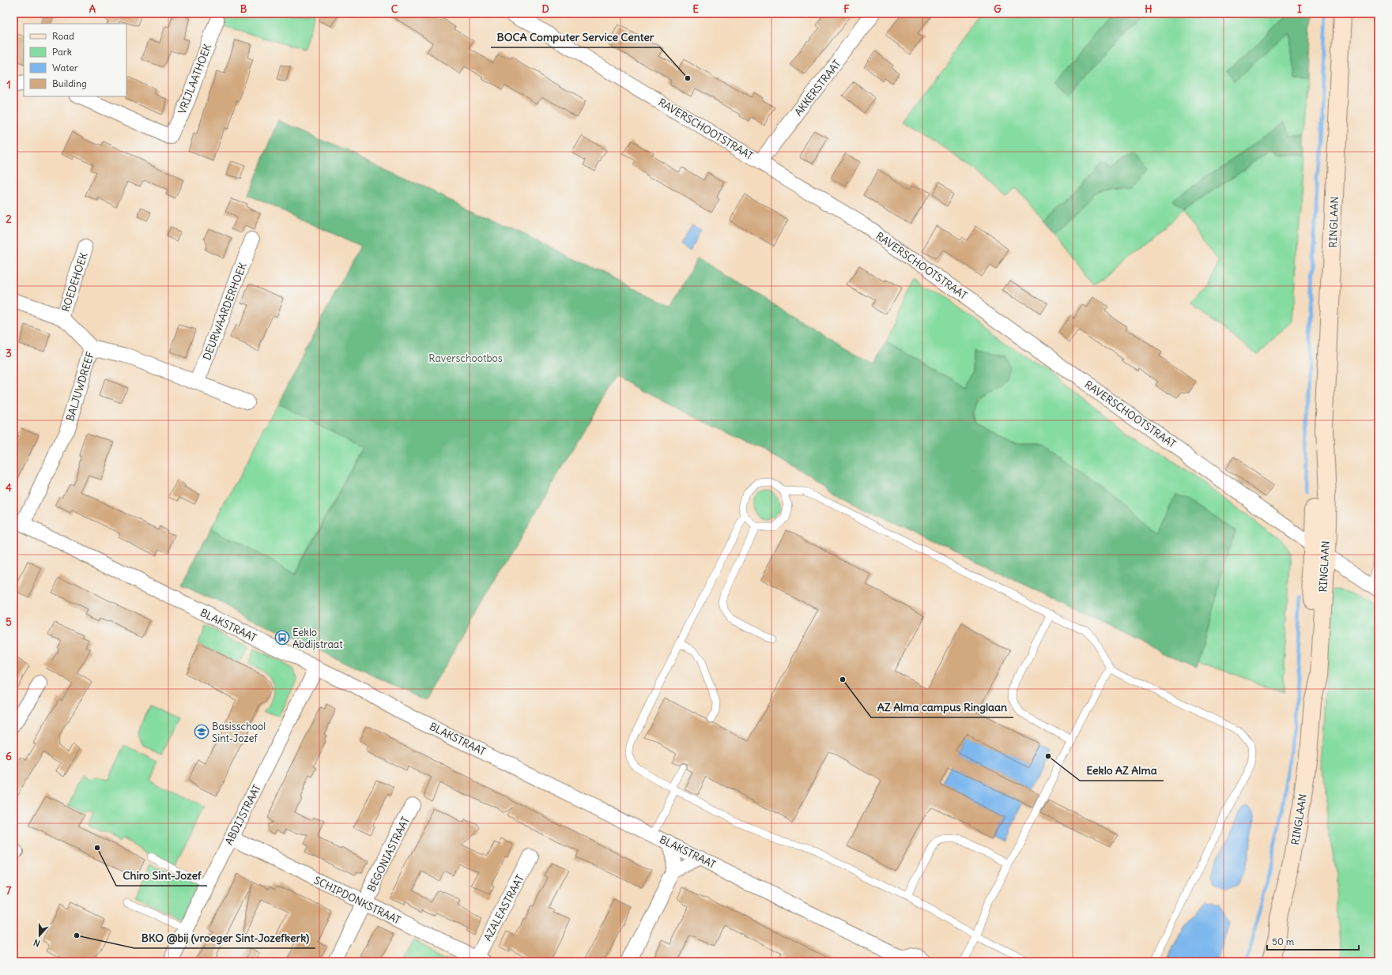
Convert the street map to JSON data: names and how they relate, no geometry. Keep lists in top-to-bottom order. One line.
{"streets":{"main road":["RINGLAAN"],"street":["VRIJLAATHOEK","AKKERSTRAAT","RAVERSCHOOTSTRAAT","ROEDEHOEK","DEURWAARDERHOEK","BALJUWDREEF","BLAKSTRAAT","ABDIJSTRAAT","BEGONIASTRAAT","SCHIPDONKSTRAAT","AZALEASTRAAT"]},"crossings":[["AKKERSTRAAT","RAVERSCHOOTSTRAAT"],["RAVERSCHOOTSTRAAT","RINGLAAN"],["DEURWAARDERHOEK","BALJUWDREEF"],["BALJUWDREEF","BLAKSTRAAT"],["BLAKSTRAAT","ABDIJSTRAAT"],["ABDIJSTRAAT","SCHIPDONKSTRAAT"],["BEGONIASTRAAT","SCHIPDONKSTRAAT"],["SCHIPDONKSTRAAT","AZALEASTRAAT"]],"parks":["Raverschootbos"],"places":{"other":["BOCA Computer Service Center","AZ Alma campus Ringlaan","Eeklo AZ Alma","Chiro Sint-Jozef","BKO @bij (vroeger Sint-Jozefkerk)"],"bus stop":["Eeklo Abdijstraat"],"school or university":["Basisschool Sint-Jozef"]},"legend":["Road","Park","Water","Building"],"scale_bar":"50 m","north":"bottom","grid":{"columns":["A","B","C","D","E","F","G","H","I"],"rows":["1","2","3","4","5","6","7"]}}
